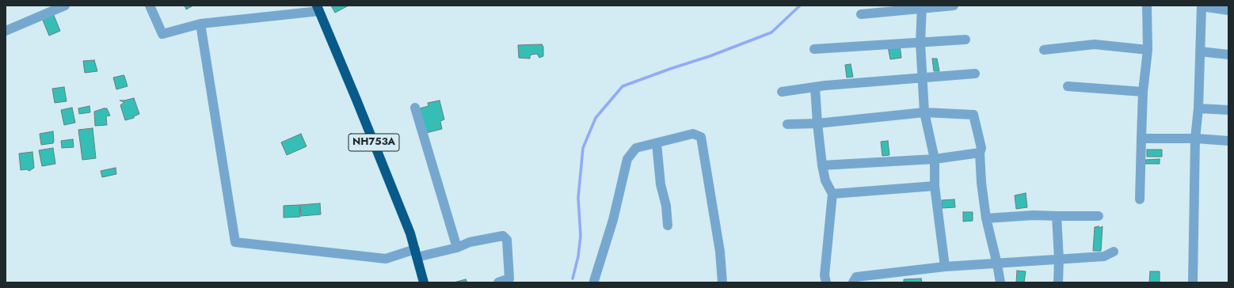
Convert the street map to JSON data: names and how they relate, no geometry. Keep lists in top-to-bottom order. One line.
{"streets":{"highway":["NH753A"]}}
